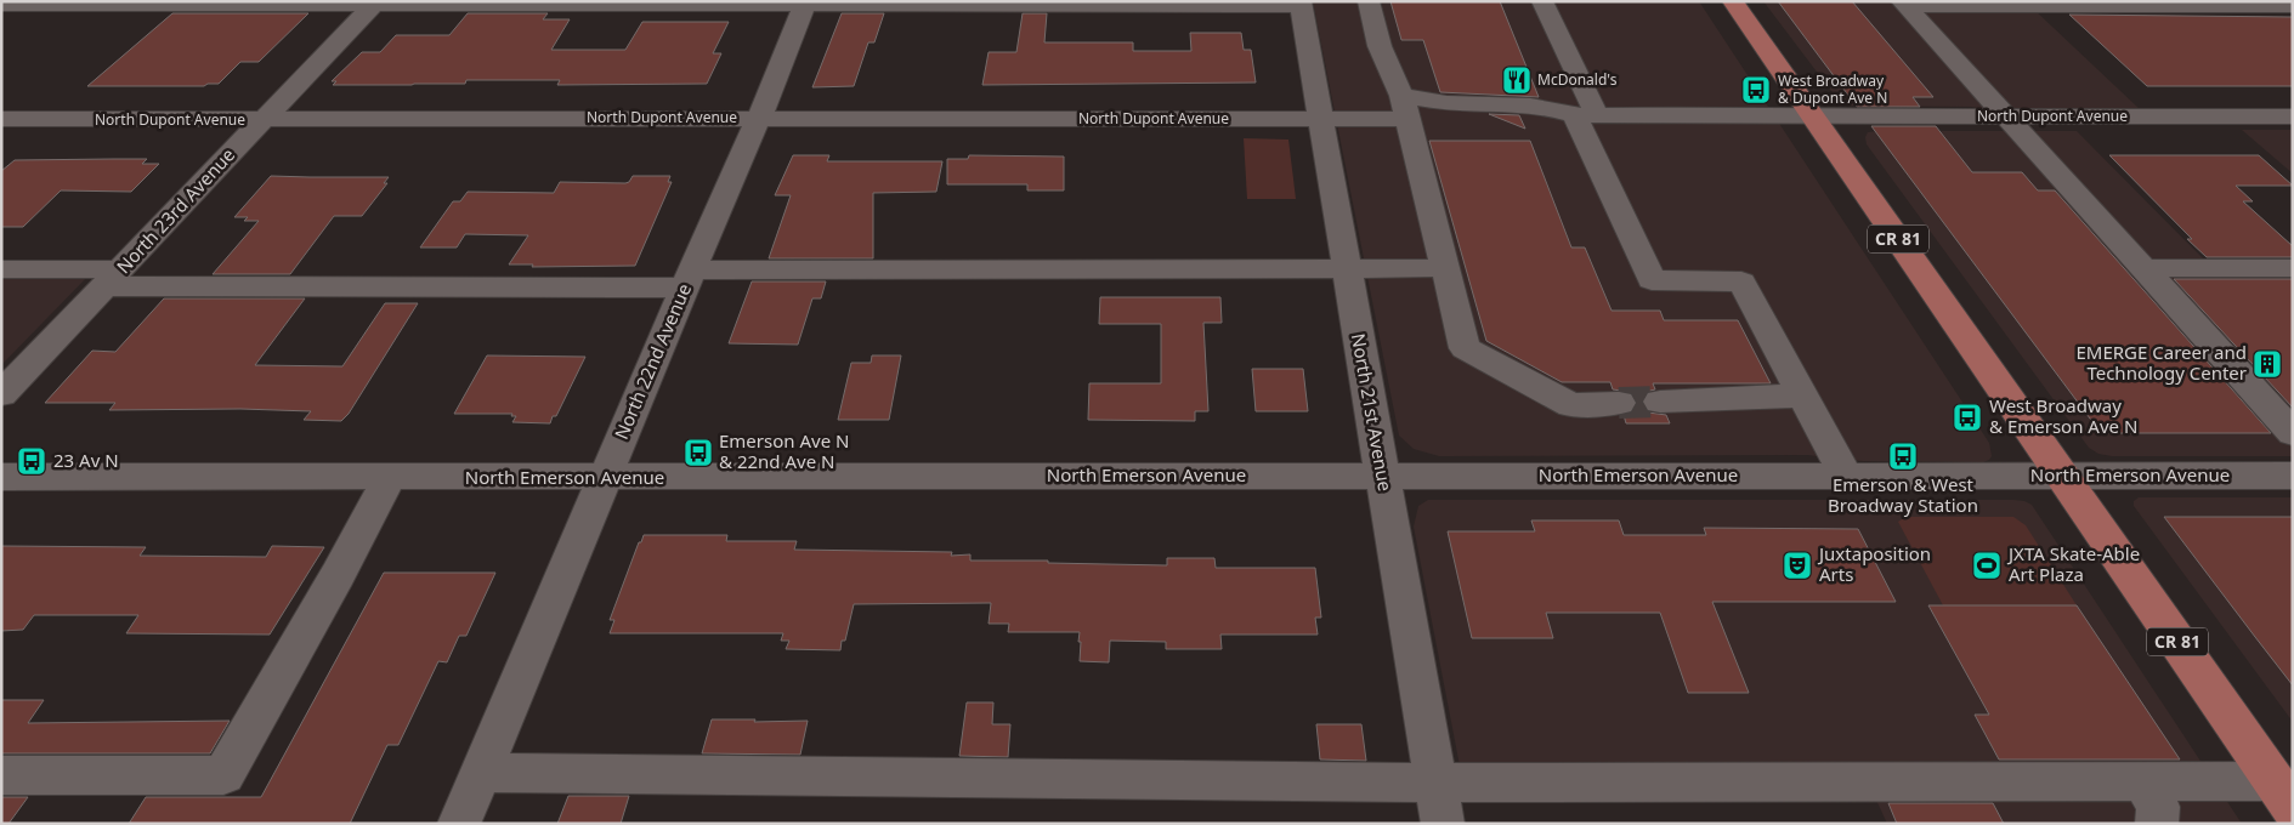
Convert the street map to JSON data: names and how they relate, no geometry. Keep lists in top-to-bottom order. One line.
{"streets":{"main road":["CR 81"],"street":["North Dupont Avenue","North 23rd Avenue","North 22nd Avenue","North 21st Avenue","North Emerson Avenue"]},"crossings":[["North Dupont Avenue","North 23rd Avenue"],["North Dupont Avenue","CR 81"],["North Dupont Avenue","North 22nd Avenue"],["North Dupont Avenue","North 21st Avenue"],["CR 81","North Emerson Avenue"],["North 22nd Avenue","North Emerson Avenue"],["North 21st Avenue","North Emerson Avenue"]],"places":{"restaurant":["McDonald's"],"bus stop":["West Broadway & Dupont Ave N","West Broadway & Emerson Ave N","Emerson Ave N & 22nd Ave N","Emerson & West Broadway Station","23 Av N"],"building":["EMERGE Career and Technology Center"],"theatre":["Juxtaposition Arts"],"sports":["JXTA Skate-Able Art Plaza"]}}
